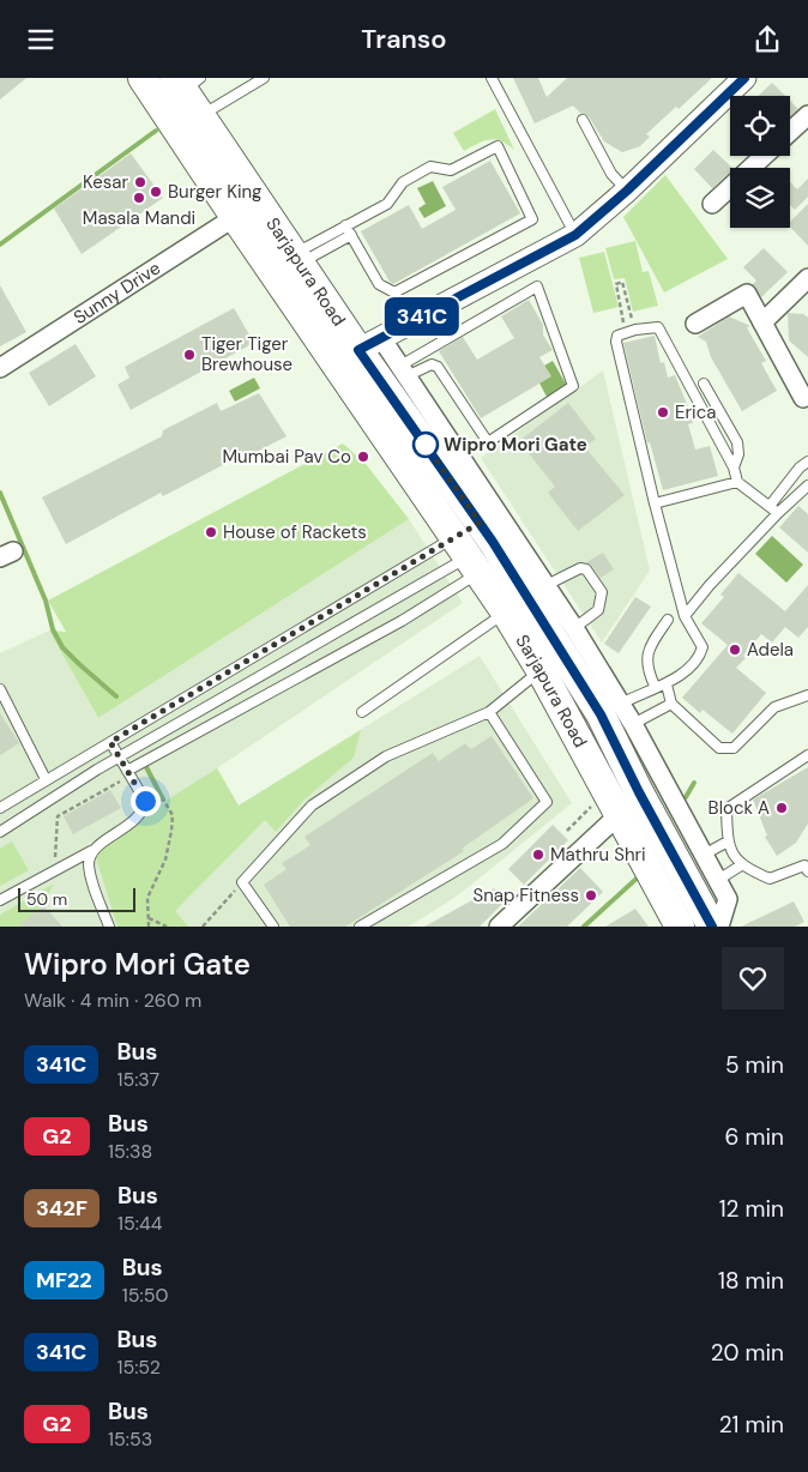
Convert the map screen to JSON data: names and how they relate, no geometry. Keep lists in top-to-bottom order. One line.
{"streets":{"main road":["Sarjapura Road"],"street":["Sunny Drive"]},"crossings":[["Sarjapura Road","Sunny Drive"]],"places":["Kesar","Burger King","Masala Mandi","Tiger Tiger Brewhouse","Erica","Wipro Mori Gate","Mumbai Pav Co","House of Rackets","Adela","Block A","Mathru Shri","Snap Fitness"],"lines":["bus line 341C"],"scale_bar":"50 m","page":{"header":"Transo","on_map":"341C","scale":"50 m","heading":["Wipro Mori Gate","Walk · 4 min · 260 m"],"list":[{"mark":"341C","name":"Bus","note":"15:37","value":"5 min"},{"mark":"G2","name":"Bus","note":"15:38","value":"6 min"},{"mark":"342F","name":"Bus","note":"15:44","value":"12 min"},{"mark":"MF22","name":"Bus","note":"15:50","value":"18 min"},{"mark":"341C","name":"Bus","note":"15:52","value":"20 min"},{"mark":"G2","name":"Bus","note":"15:53","value":"21 min"}]}}
